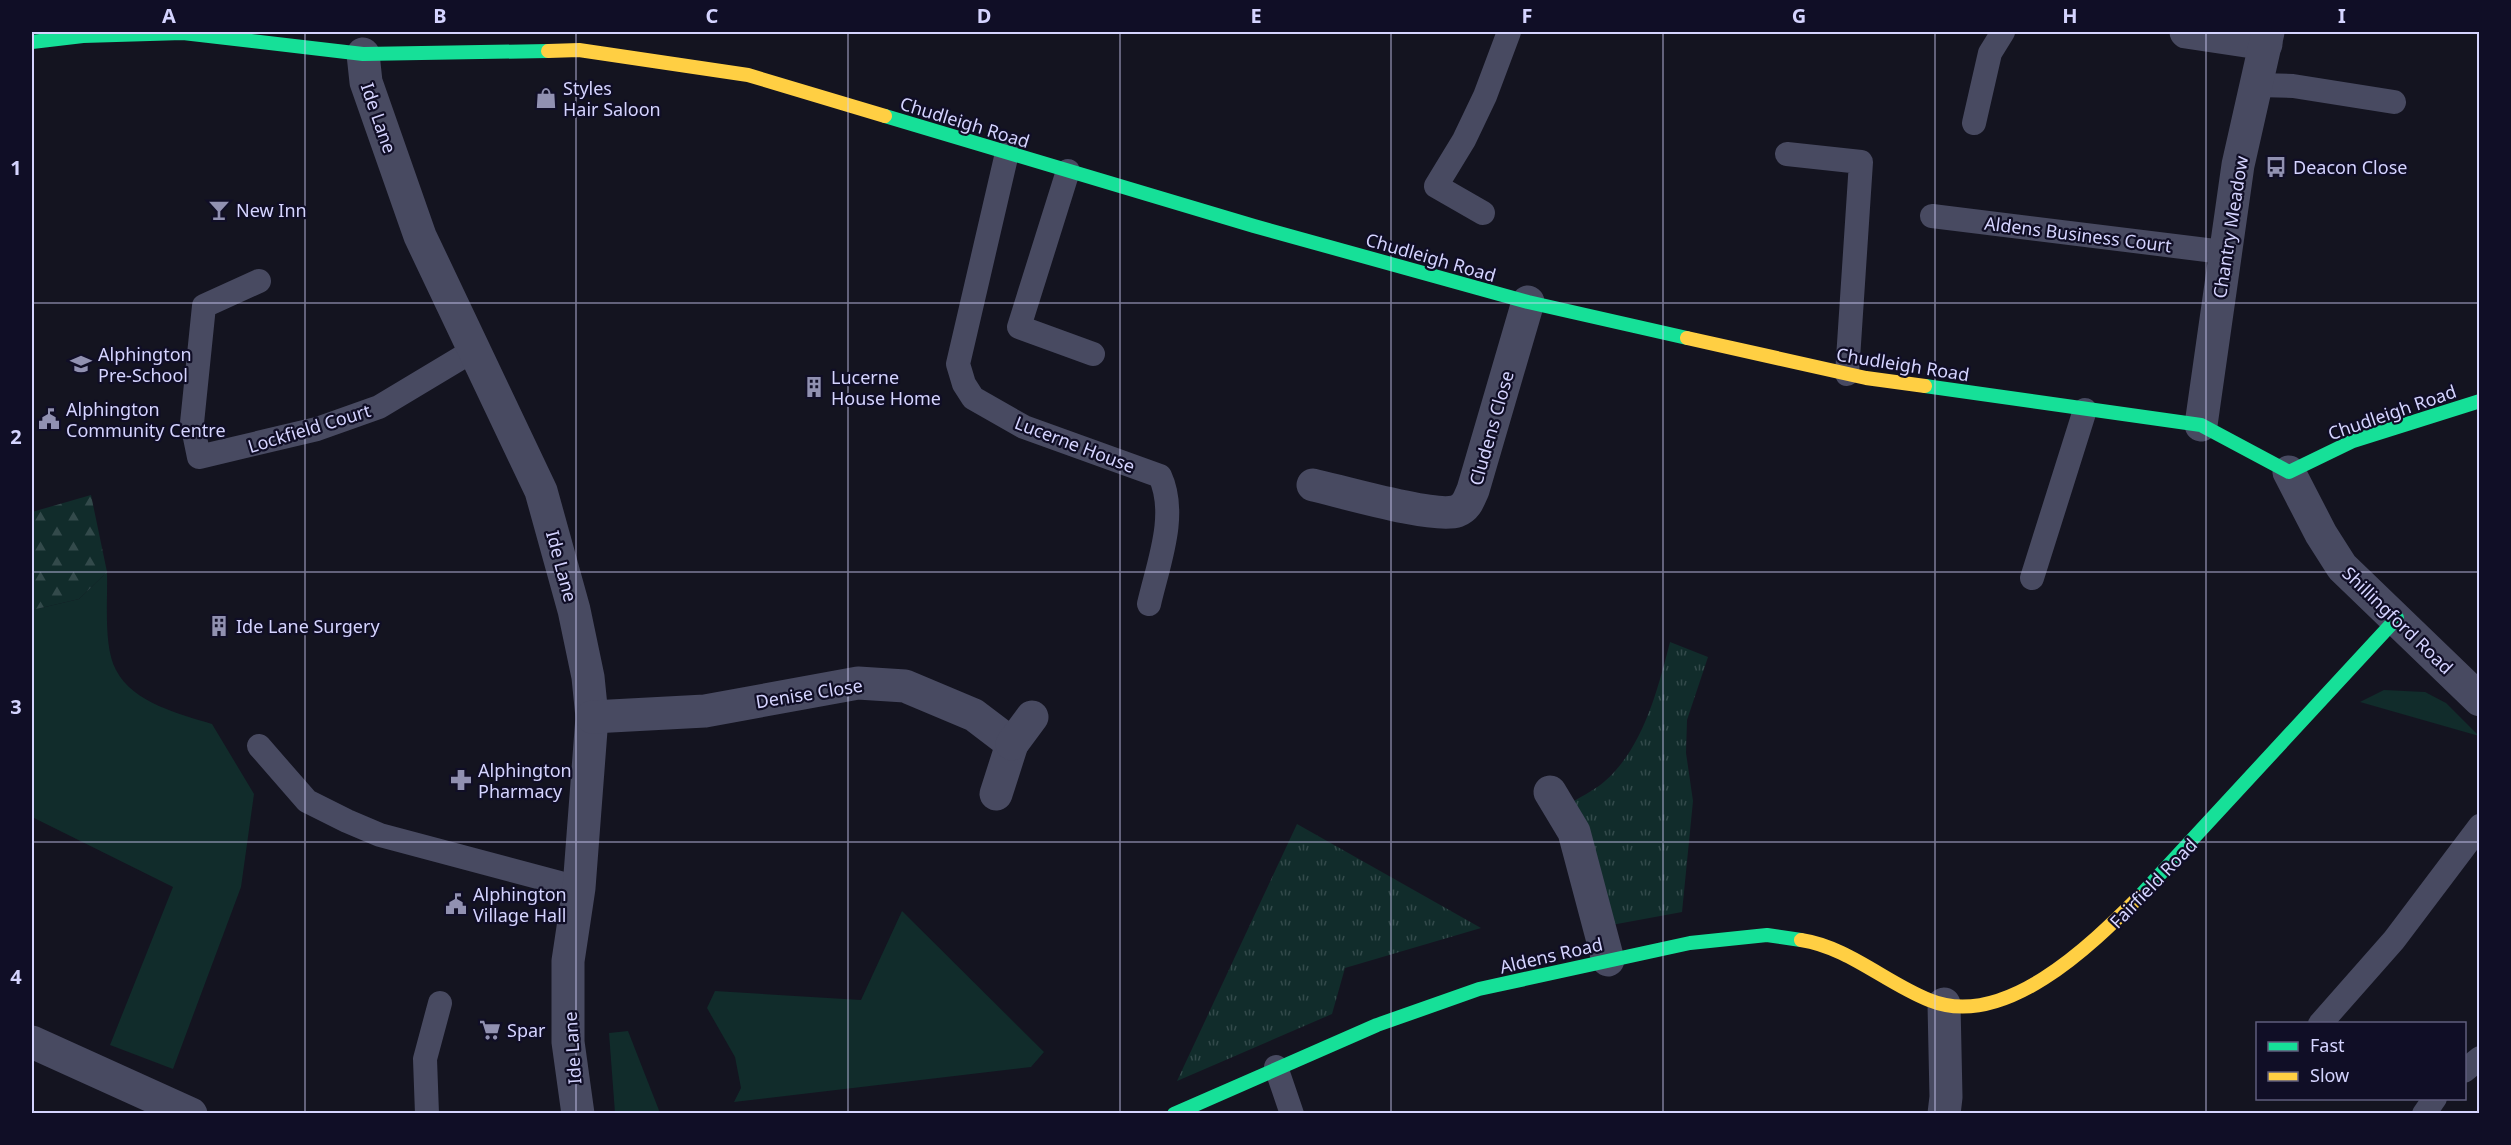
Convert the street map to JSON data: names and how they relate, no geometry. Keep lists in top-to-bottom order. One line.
{"streets":{"street":["Ide Lane","Chudleigh Road","Chantry Meadow","Cludens Close","Shillingford Road","Denise Close","Fairfield Road","Aldens Road"],"lane":["Aldens Business Court","Lockfield Court","Lucerne House"]},"crossings":[["Ide Lane","Chudleigh Road"],["Ide Lane","Lockfield Court"],["Ide Lane","Denise Close"],["Chudleigh Road","Chantry Meadow"],["Chudleigh Road","Cludens Close"],["Chudleigh Road","Lucerne House"],["Chudleigh Road","Shillingford Road"],["Chantry Meadow","Aldens Business Court"],["Shillingford Road","Fairfield Road"],["Fairfield Road","Aldens Road"]],"places":{"shop":["Styles Hair Saloon"],"bus stop":["Deacon Close"],"bar":["New Inn"],"school or university":["Alphington Pre-School"],"building":["Lucerne House Home","Ide Lane Surgery"],"public building":["Alphington Community Centre","Alphington Village Hall"],"pharmacy":["Alphington Pharmacy"],"supermarket":["Spar"]},"legend":["Fast","Slow"],"grid":{"columns":["A","B","C","D","E","F","G","H","I"],"rows":["1","2","3","4"]}}
